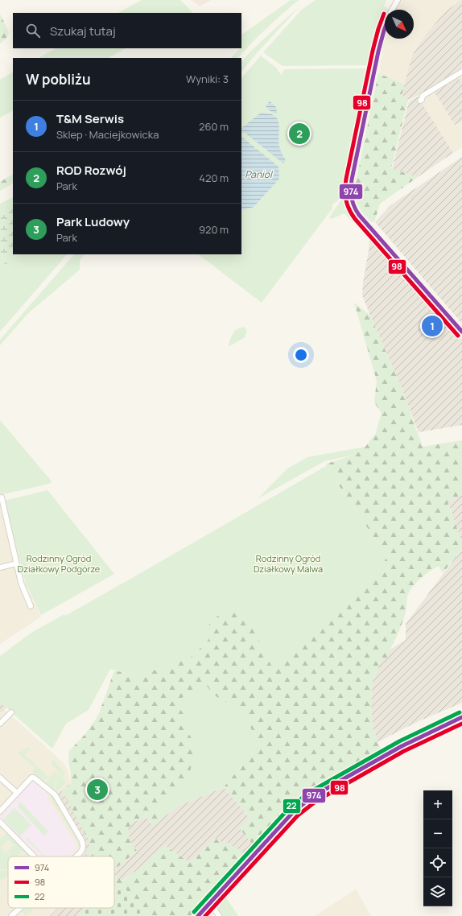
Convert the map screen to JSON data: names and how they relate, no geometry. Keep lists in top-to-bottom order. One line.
{"water":["Paniol"],"parks":["Rodzinny Ogród Działkowy Podgórze","Rodzinny Ogród Działkowy Malwa"],"lines":["transit line 98","transit line 974","transit line 22"],"legend":["974","98","22"],"north":"bottom right","page":{"search":"Szukaj tutaj","heading":["W pobliżu","Wyniki: 3"],"list":[{"mark":"1","name":"T&M Serwis","note":"Sklep · Maciejkowicka","value":"260 m"},{"mark":"2","name":"ROD Rozwój","note":"Park","value":"420 m"},{"mark":"3","name":"Park Ludowy","note":"Park","value":"920 m"}],"pins":["2","1","3"],"map_buttons":["+","−"]}}
